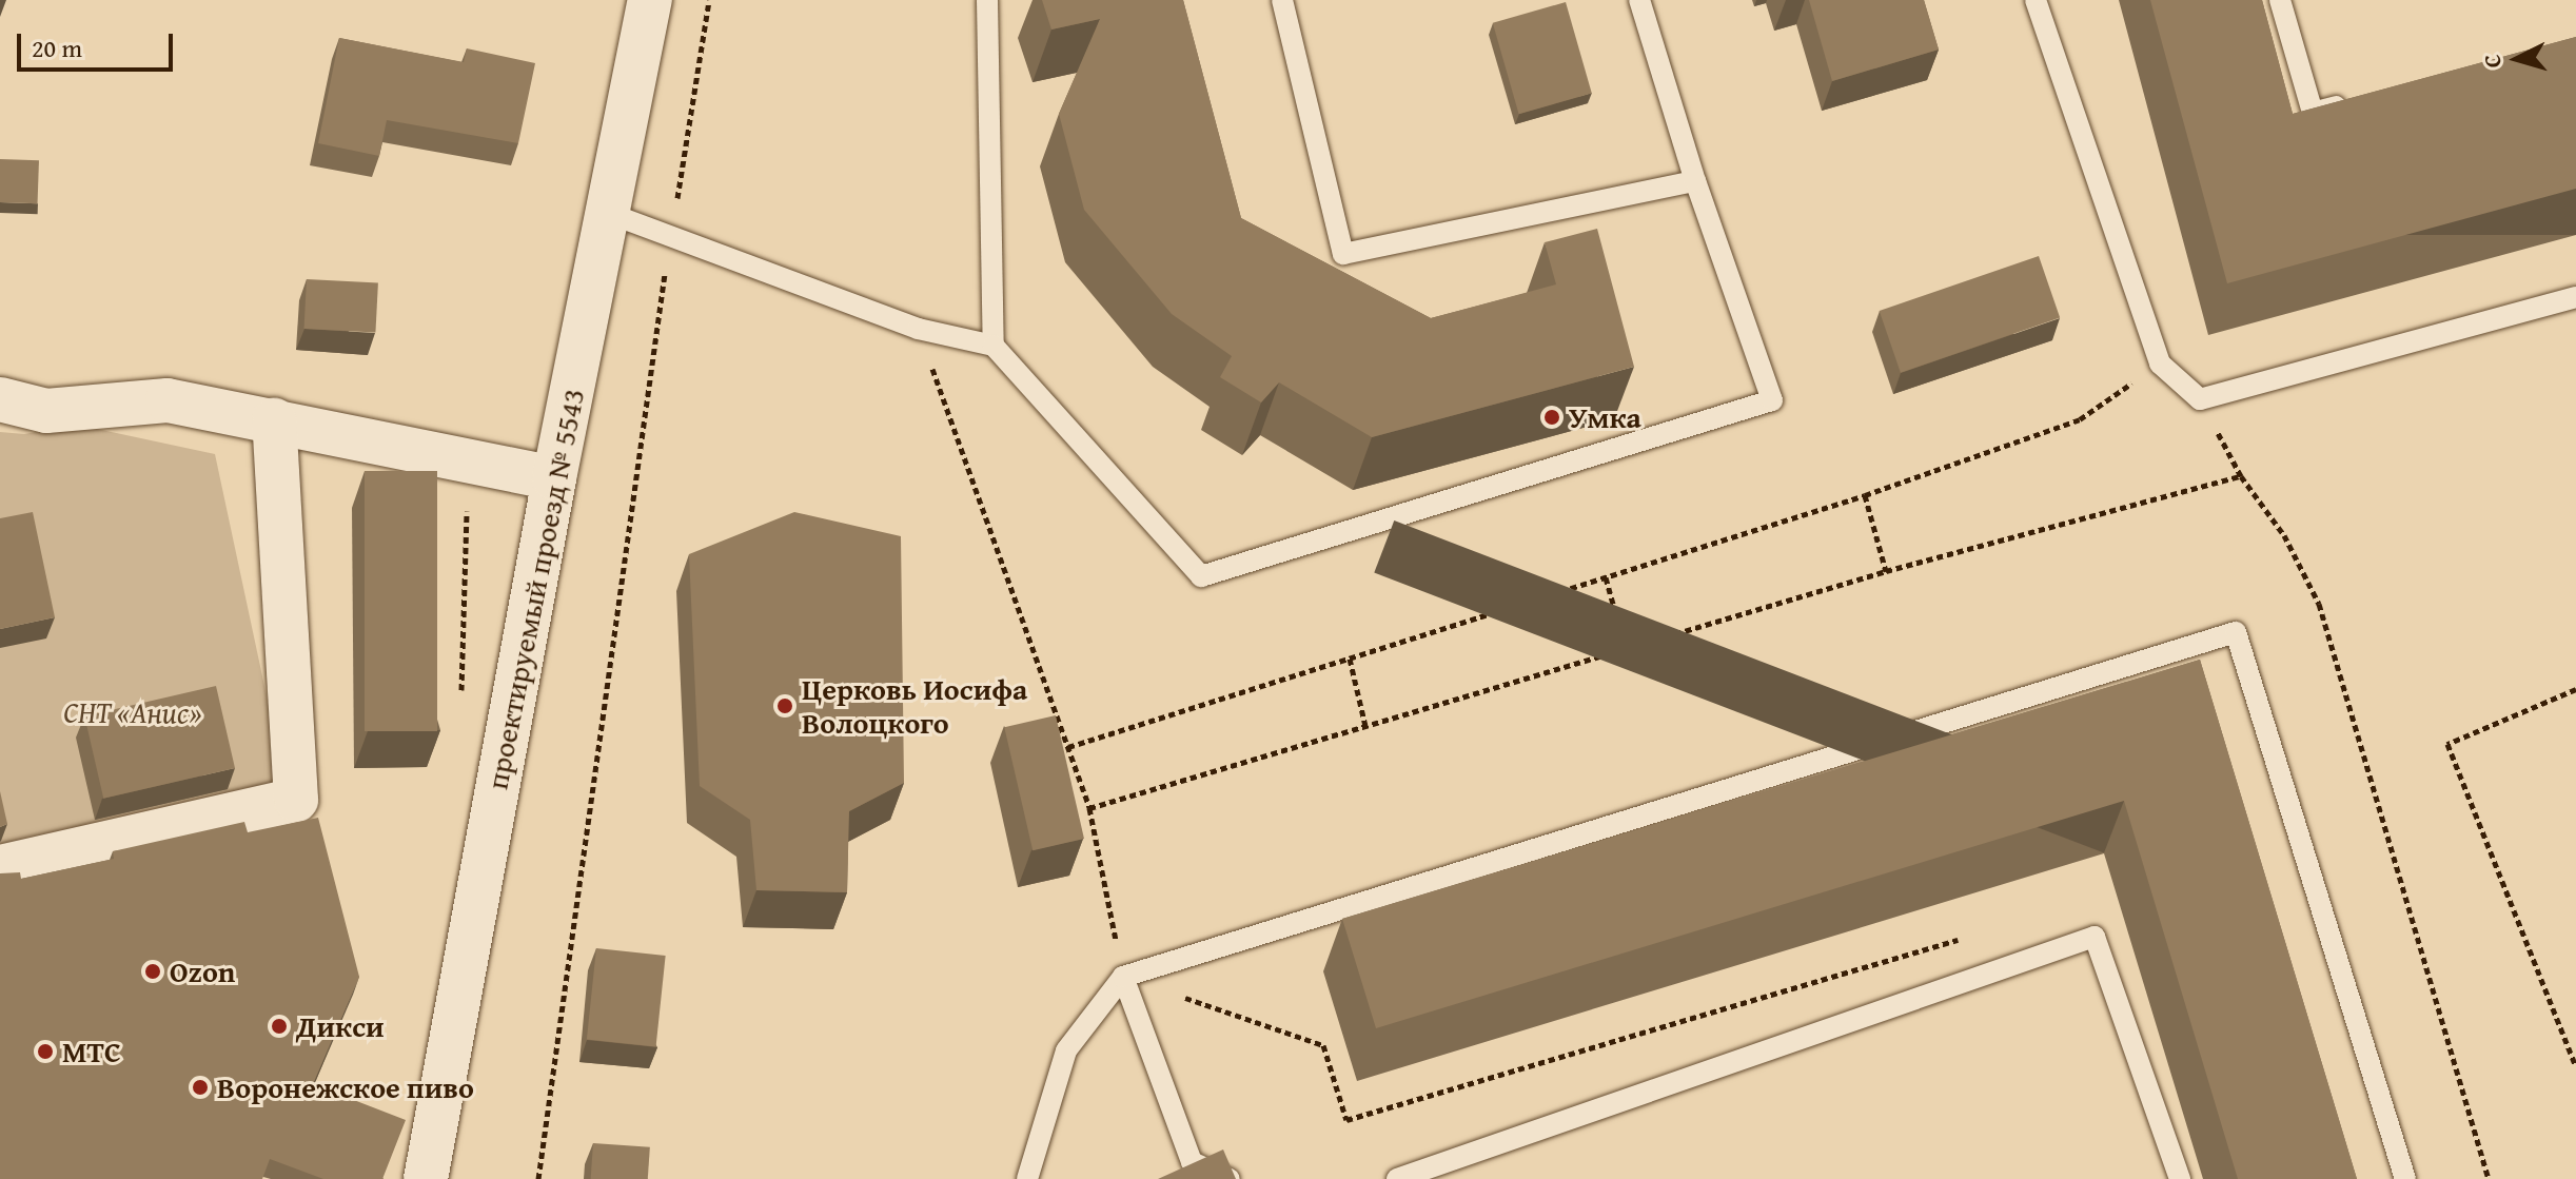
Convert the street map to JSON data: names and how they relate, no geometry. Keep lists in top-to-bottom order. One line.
{"streets":{"street":["проектируемый проезд № 5543"]},"parks":["СНТ «Анис»"],"places":["Умка","Церковь Иосифа Волоцкого","Ozon","Дикси","МТС","Воронежское пиво"],"scale_bar":"20 m","north":"left"}
